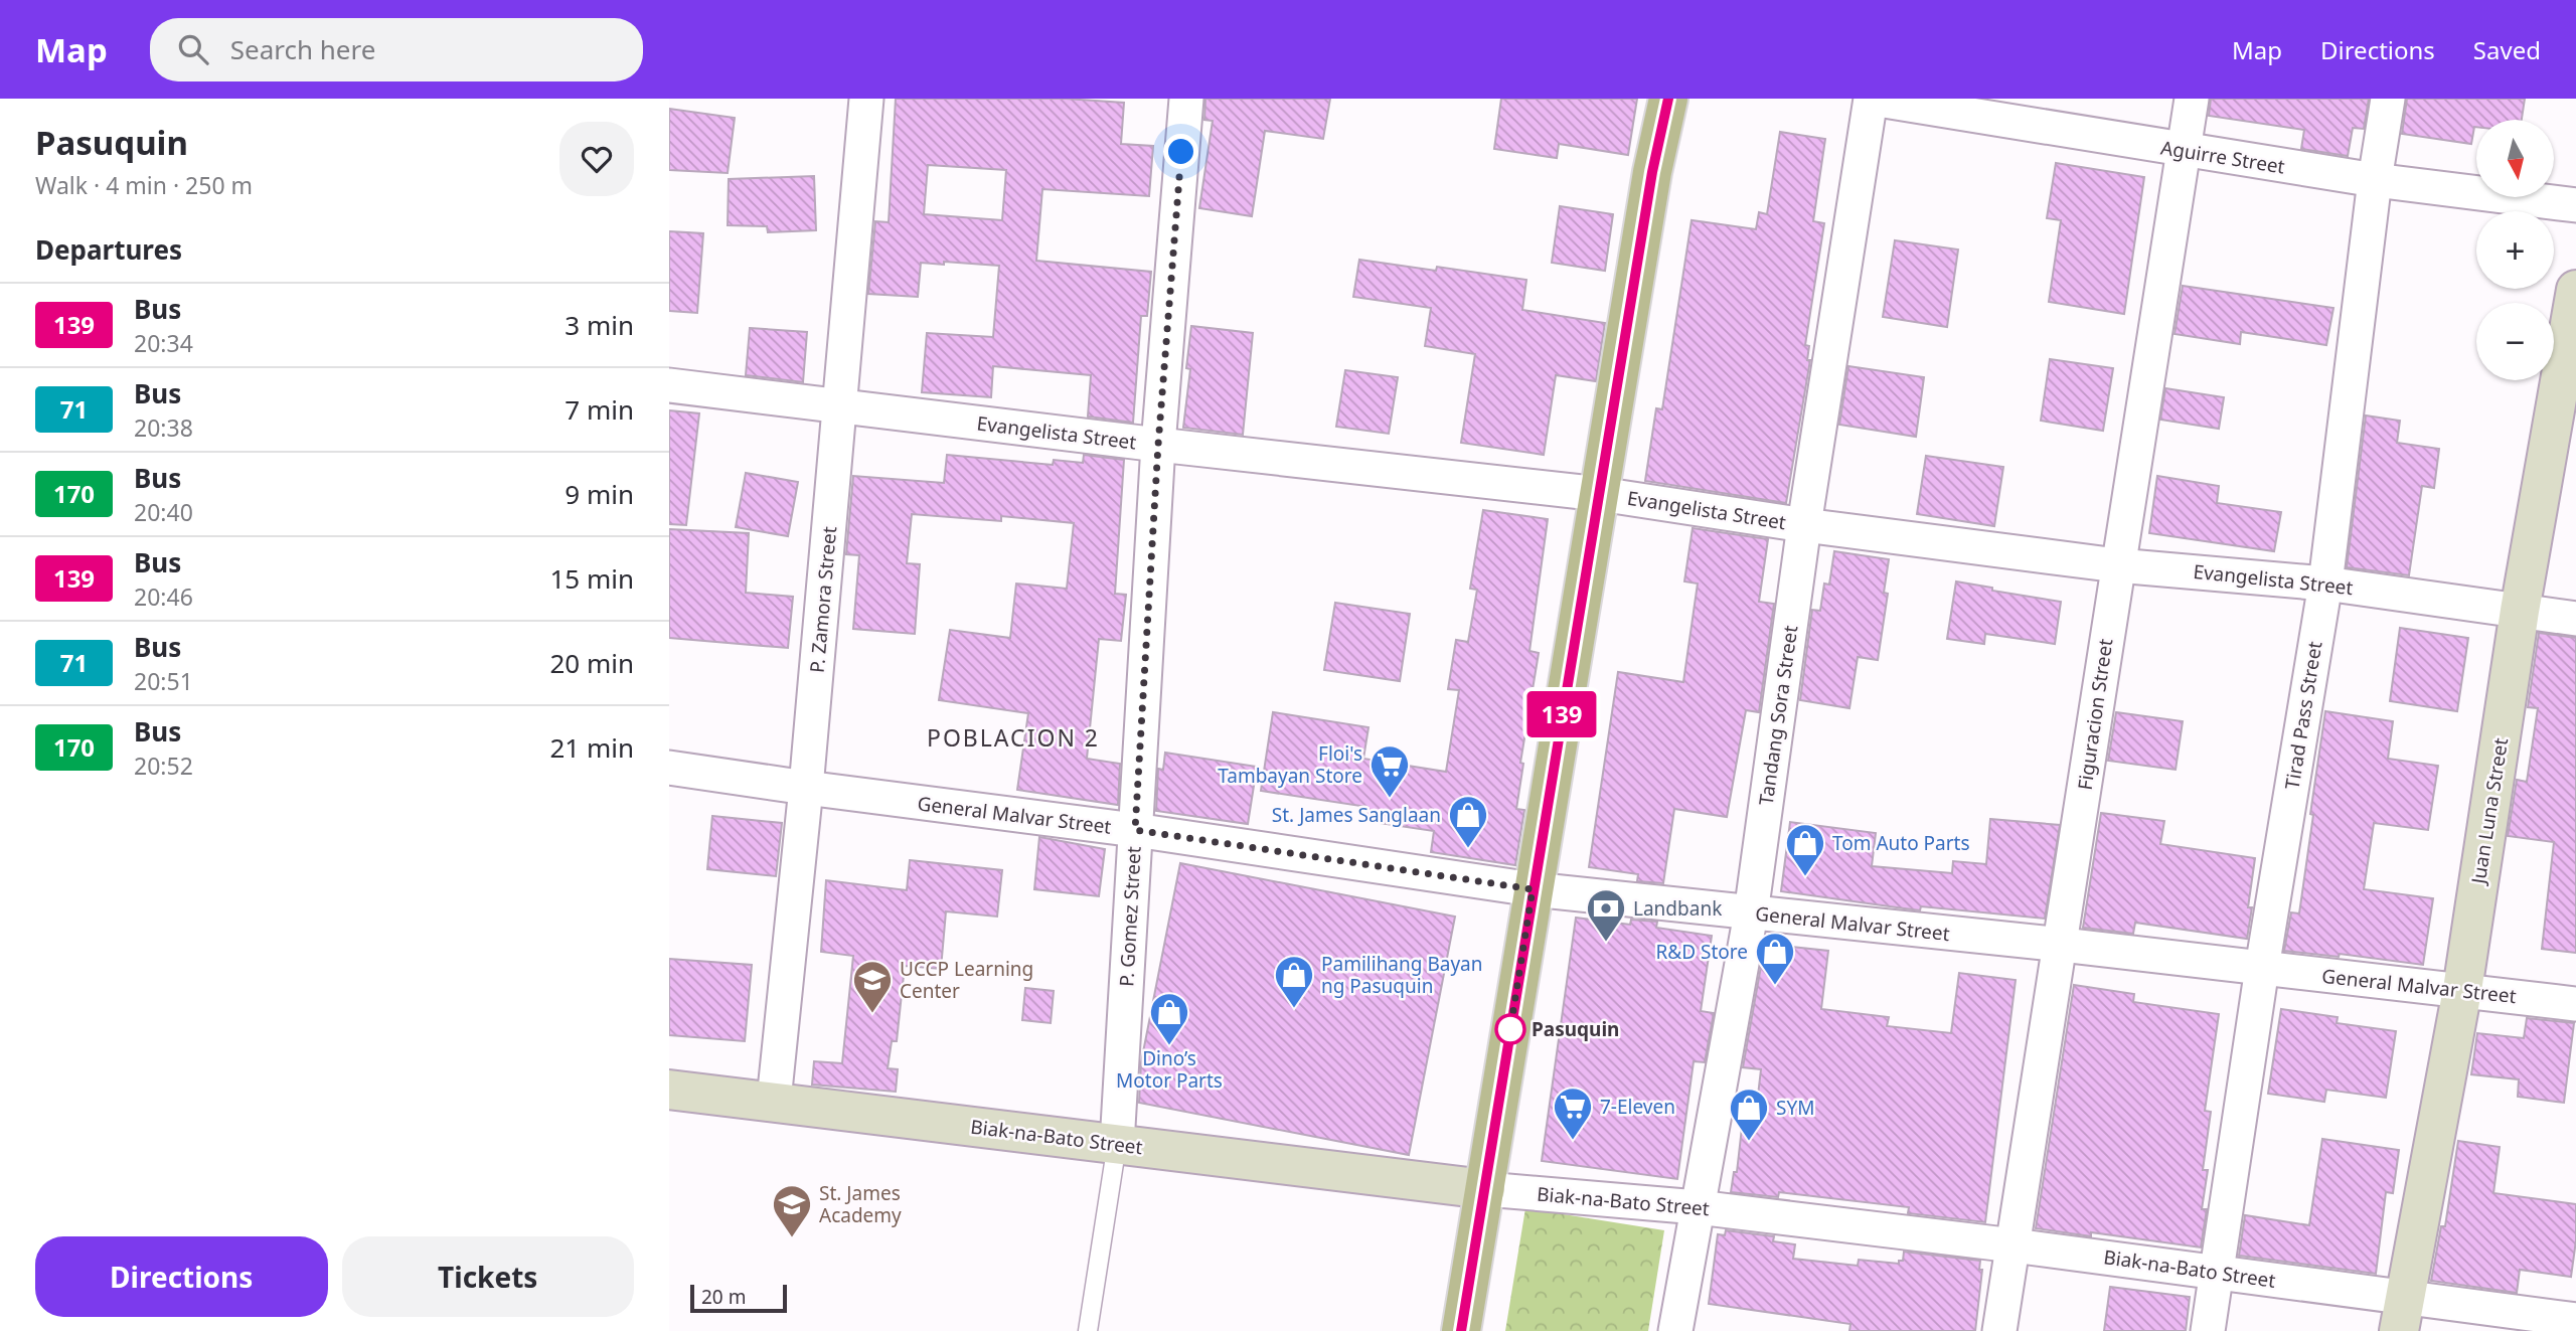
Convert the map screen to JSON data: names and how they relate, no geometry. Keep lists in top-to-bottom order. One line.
{"streets":{"street":["Aguirre Street","Evangelista Street","P. Zamora Street","Figuracion Street","Tandang Sora Street","Tirad Pass Street","Juan Luna Street","General Malvar Street","P. Gomez Street","Biak-na-Bato Street"]},"crossings":[["Aguirre Street","Figuracion Street"],["Aguirre Street","Tandang Sora Street"],["Aguirre Street","Tirad Pass Street"],["Evangelista Street","P. Zamora Street"],["Evangelista Street","Figuracion Street"],["Evangelista Street","Tandang Sora Street"],["Evangelista Street","Tirad Pass Street"],["Evangelista Street","Juan Luna Street"],["Evangelista Street","P. Gomez Street"],["P. Zamora Street","General Malvar Street"],["P. Zamora Street","Biak-na-Bato Street"],["Figuracion Street","General Malvar Street"],["Figuracion Street","Biak-na-Bato Street"],["Tandang Sora Street","General Malvar Street"],["Tandang Sora Street","Biak-na-Bato Street"],["Tirad Pass Street","General Malvar Street"],["Tirad Pass Street","Biak-na-Bato Street"],["Juan Luna Street","General Malvar Street"],["Juan Luna Street","Biak-na-Bato Street"],["General Malvar Street","P. Gomez Street"],["P. Gomez Street","Biak-na-Bato Street"]],"districts":["POBLACION 2"],"places":{"supermarket":["Floi's Tambayan Store","7-Eleven"],"shop":["St. James Sanglaan","Tom Auto Parts","R&D Store","Pamilihang Bayan ng Pasuquin","Dino’s Motor Parts","SYM"],"bank":["Landbank"],"school or university":["UCCP Learning Center","St. James Academy"],"other":["Pasuquin"]},"lines":["bus line 139"],"scale_bar":"20 m","north":"bottom","page":{"header":"Map","search":"Search here","nav":["Map","Directions","Saved"],"heading":[["Pasuquin","Walk · 4 min · 250 m"],"Departures"],"on_map":"139","map_buttons":["+","−"],"list":[{"mark":"139","name":"Bus","note":"20:34","value":"3 min"},{"mark":"71","name":"Bus","note":"20:38","value":"7 min"},{"mark":"170","name":"Bus","note":"20:40","value":"9 min"},{"mark":"139","name":"Bus","note":"20:46","value":"15 min"},{"mark":"71","name":"Bus","note":"20:51","value":"20 min"},{"mark":"170","name":"Bus","note":"20:52","value":"21 min"}],"buttons":["Directions","Tickets"],"scale":"20 m"}}
